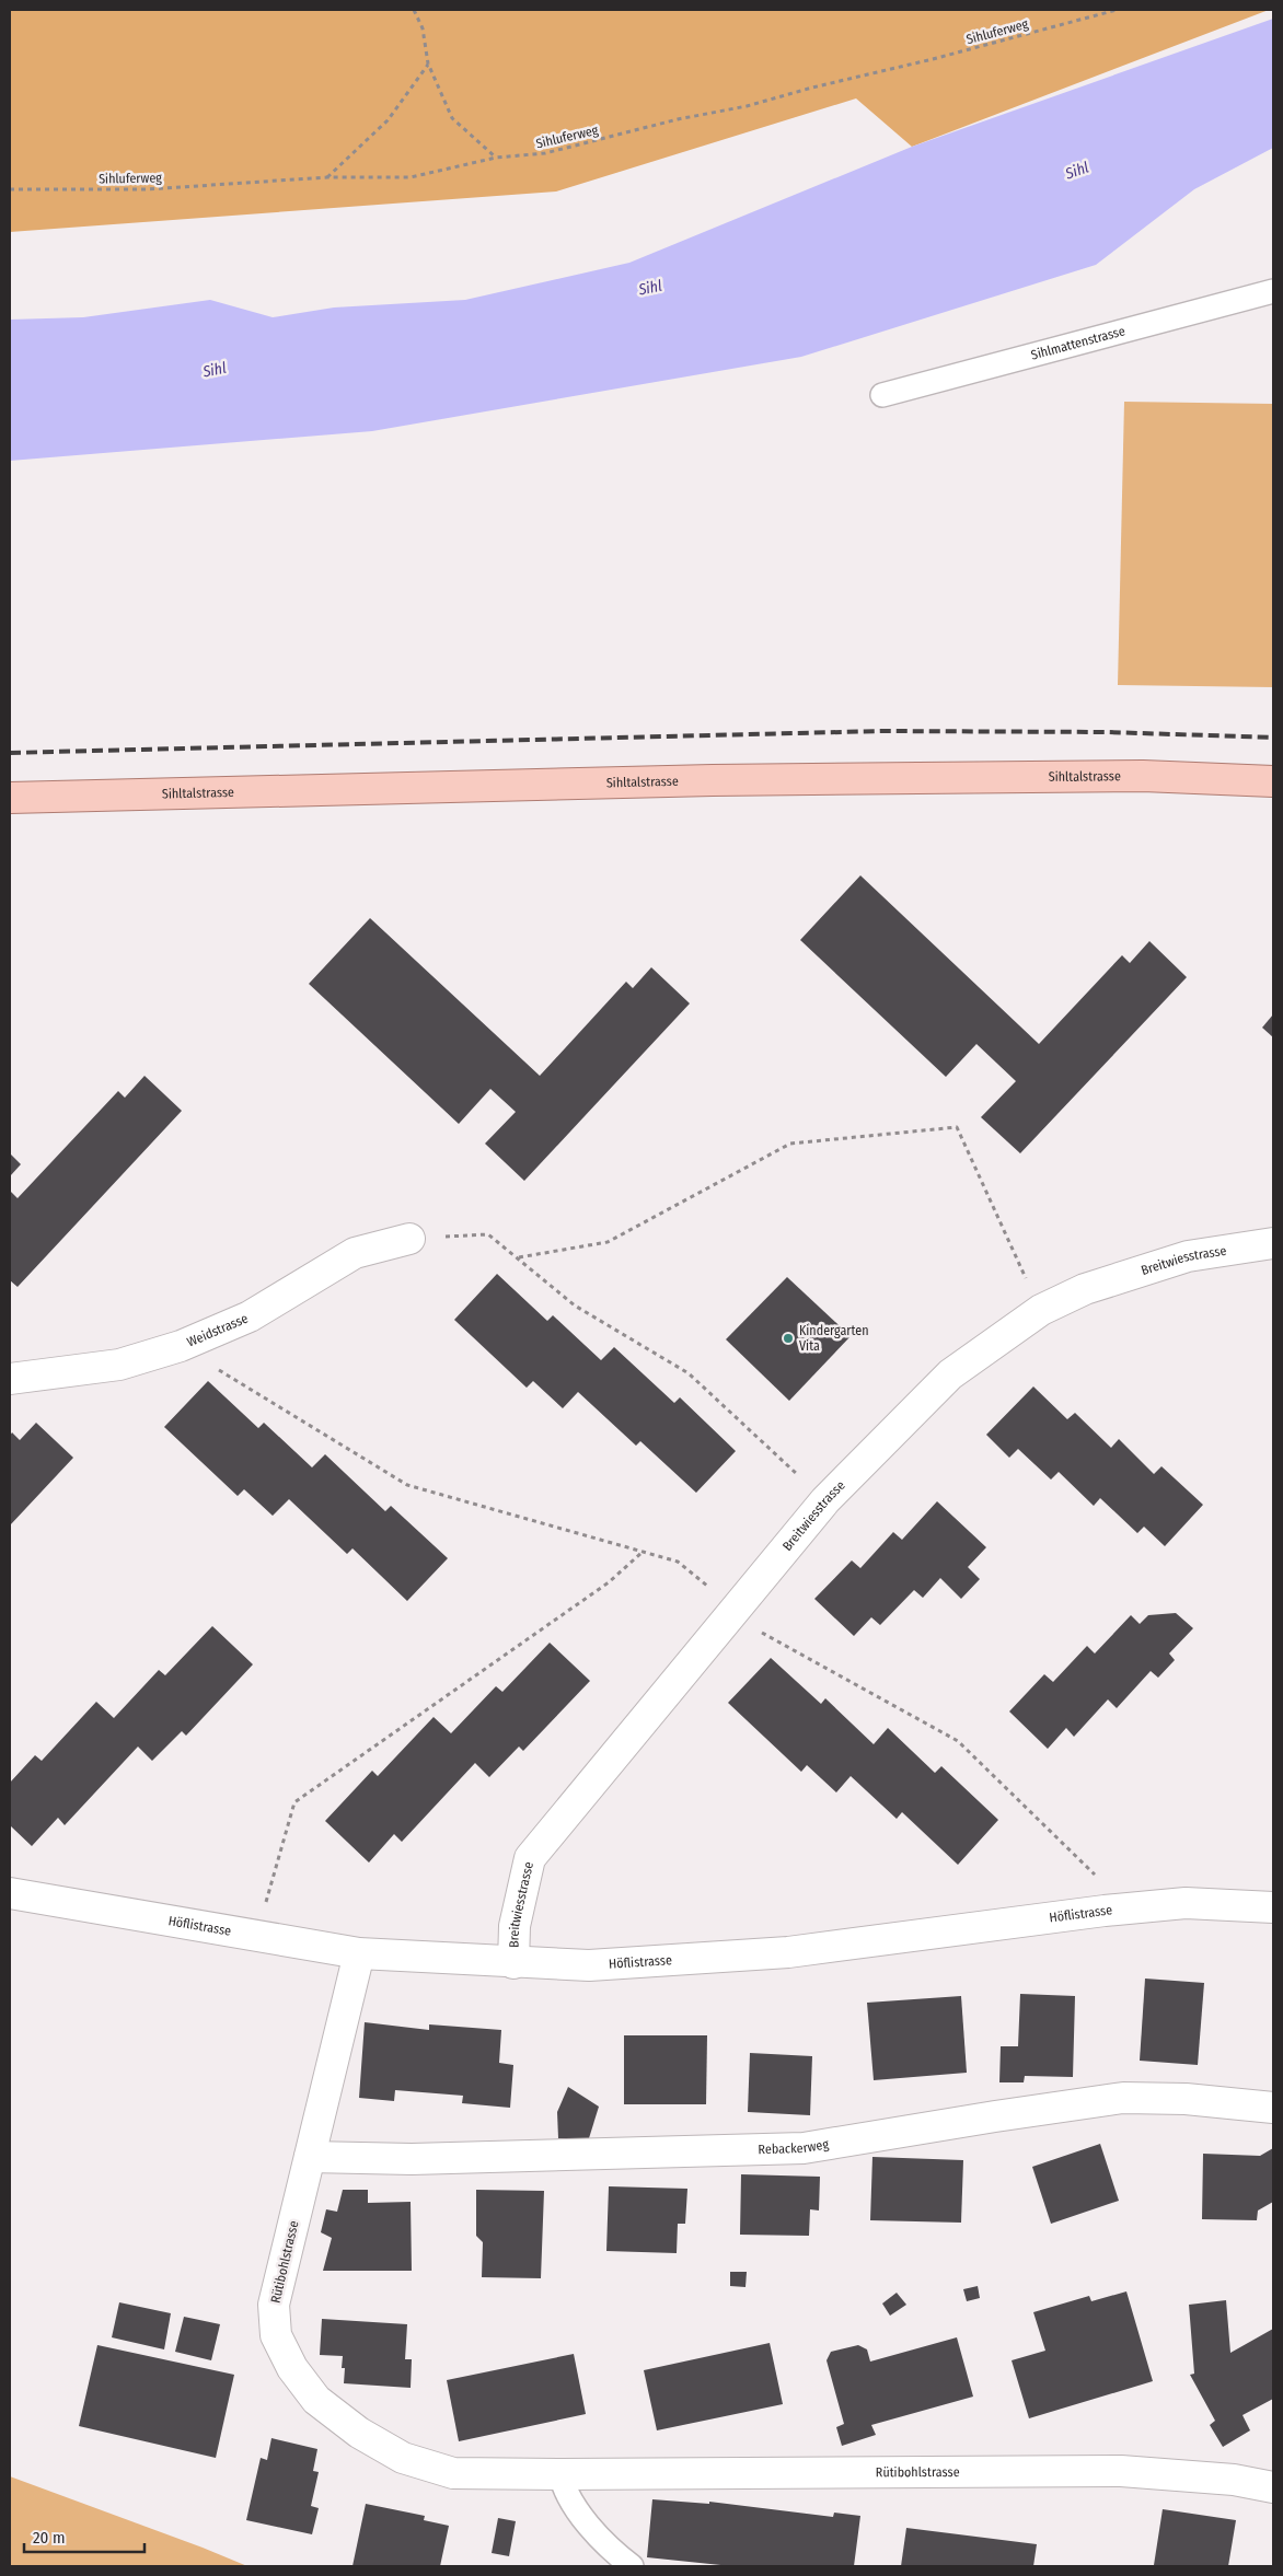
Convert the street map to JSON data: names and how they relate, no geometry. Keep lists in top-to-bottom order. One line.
{"streets":{"main road":["Sihltalstrasse"],"street":["Breitwiesstrasse","Weidstrasse","Höflistrasse","Rebackerweg","Rütibohlstrasse"],"lane":["Sihlmattenstrasse"],"path":["Sihluferweg"]},"crossings":[["Breitwiesstrasse","Höflistrasse"],["Höflistrasse","Rütibohlstrasse"],["Rebackerweg","Rütibohlstrasse"]],"water":["Sihl"],"places":["Kindergarten Vita"],"scale_bar":"20 m"}
